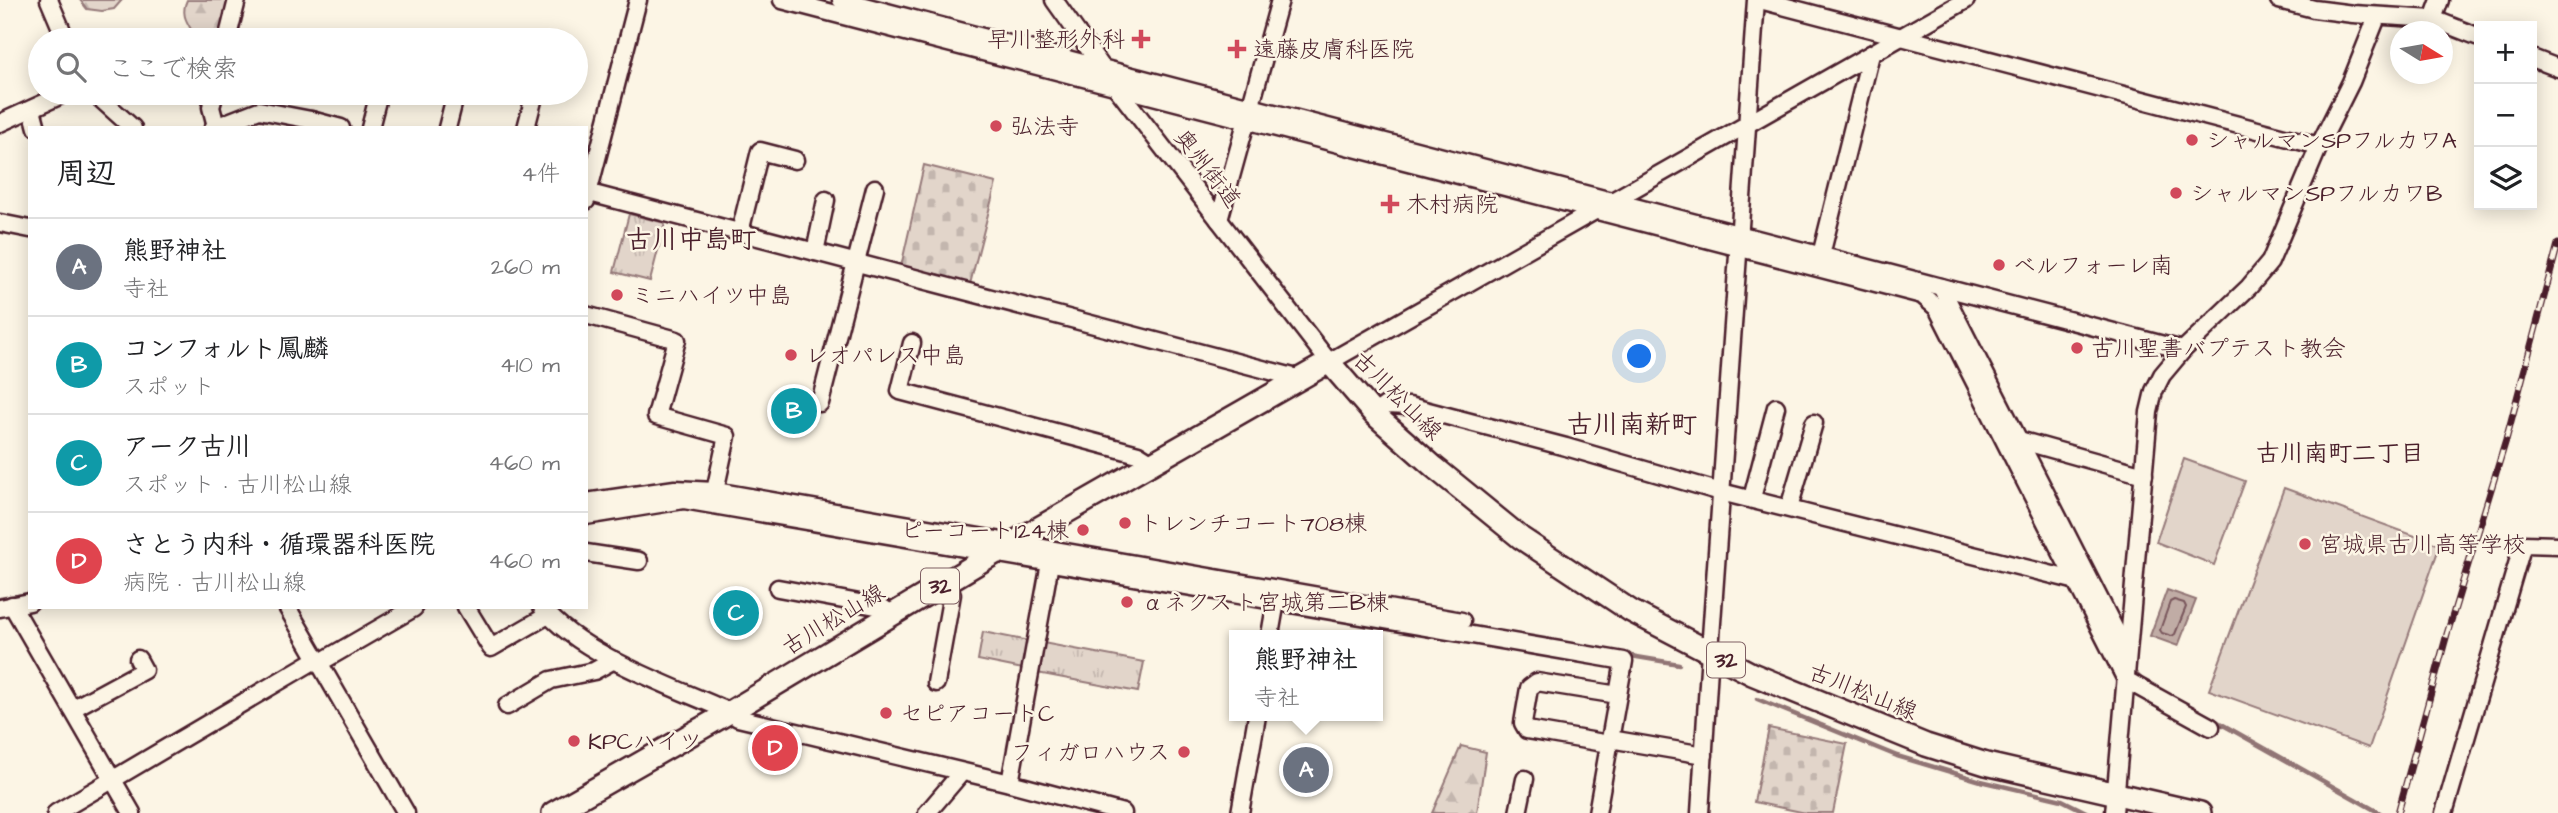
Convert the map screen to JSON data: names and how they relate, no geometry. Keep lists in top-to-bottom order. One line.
{"streets":{"main road":["古川松山線","32"],"street":["奥州街道"]},"crossings":[["奥州街道","古川松山線"]],"districts":["古川中島町","古川南新町","古川南町二丁目"],"places":{"health":["早川整形外科","遠藤皮膚科医院","木村病院"],"other":["弘法寺","シャルマンSPフルカワA","シャルマンSPフルカワB","ベルフォーレ南","ミニハイツ中島","古川聖書バプテスト教会","レオパレス中島","トレンチコート708棟","ピーコート124棟","宮城県古川高等学校","αネクスト宮城第二B棟","セピアコートC","KPCハイツ","フィガロハウス"]},"north":"right","page":{"map_buttons":["+","−"],"search":"ここで検索","heading":["周辺","4件"],"list":[{"mark":"A","name":"熊野神社","note":"寺社","value":"260 m"},{"mark":"B","name":"コンフォルト鳳麟","note":"スポット","value":"410 m"},{"mark":"C","name":"アーク古川","note":"スポット · 古川松山線","value":"460 m"},{"mark":"D","name":"さとう内科・循環器科医院","note":"病院 · 古川松山線","value":"460 m"}],"pins":["B","C","D","A"],"popup":["熊野神社","寺社"]}}
